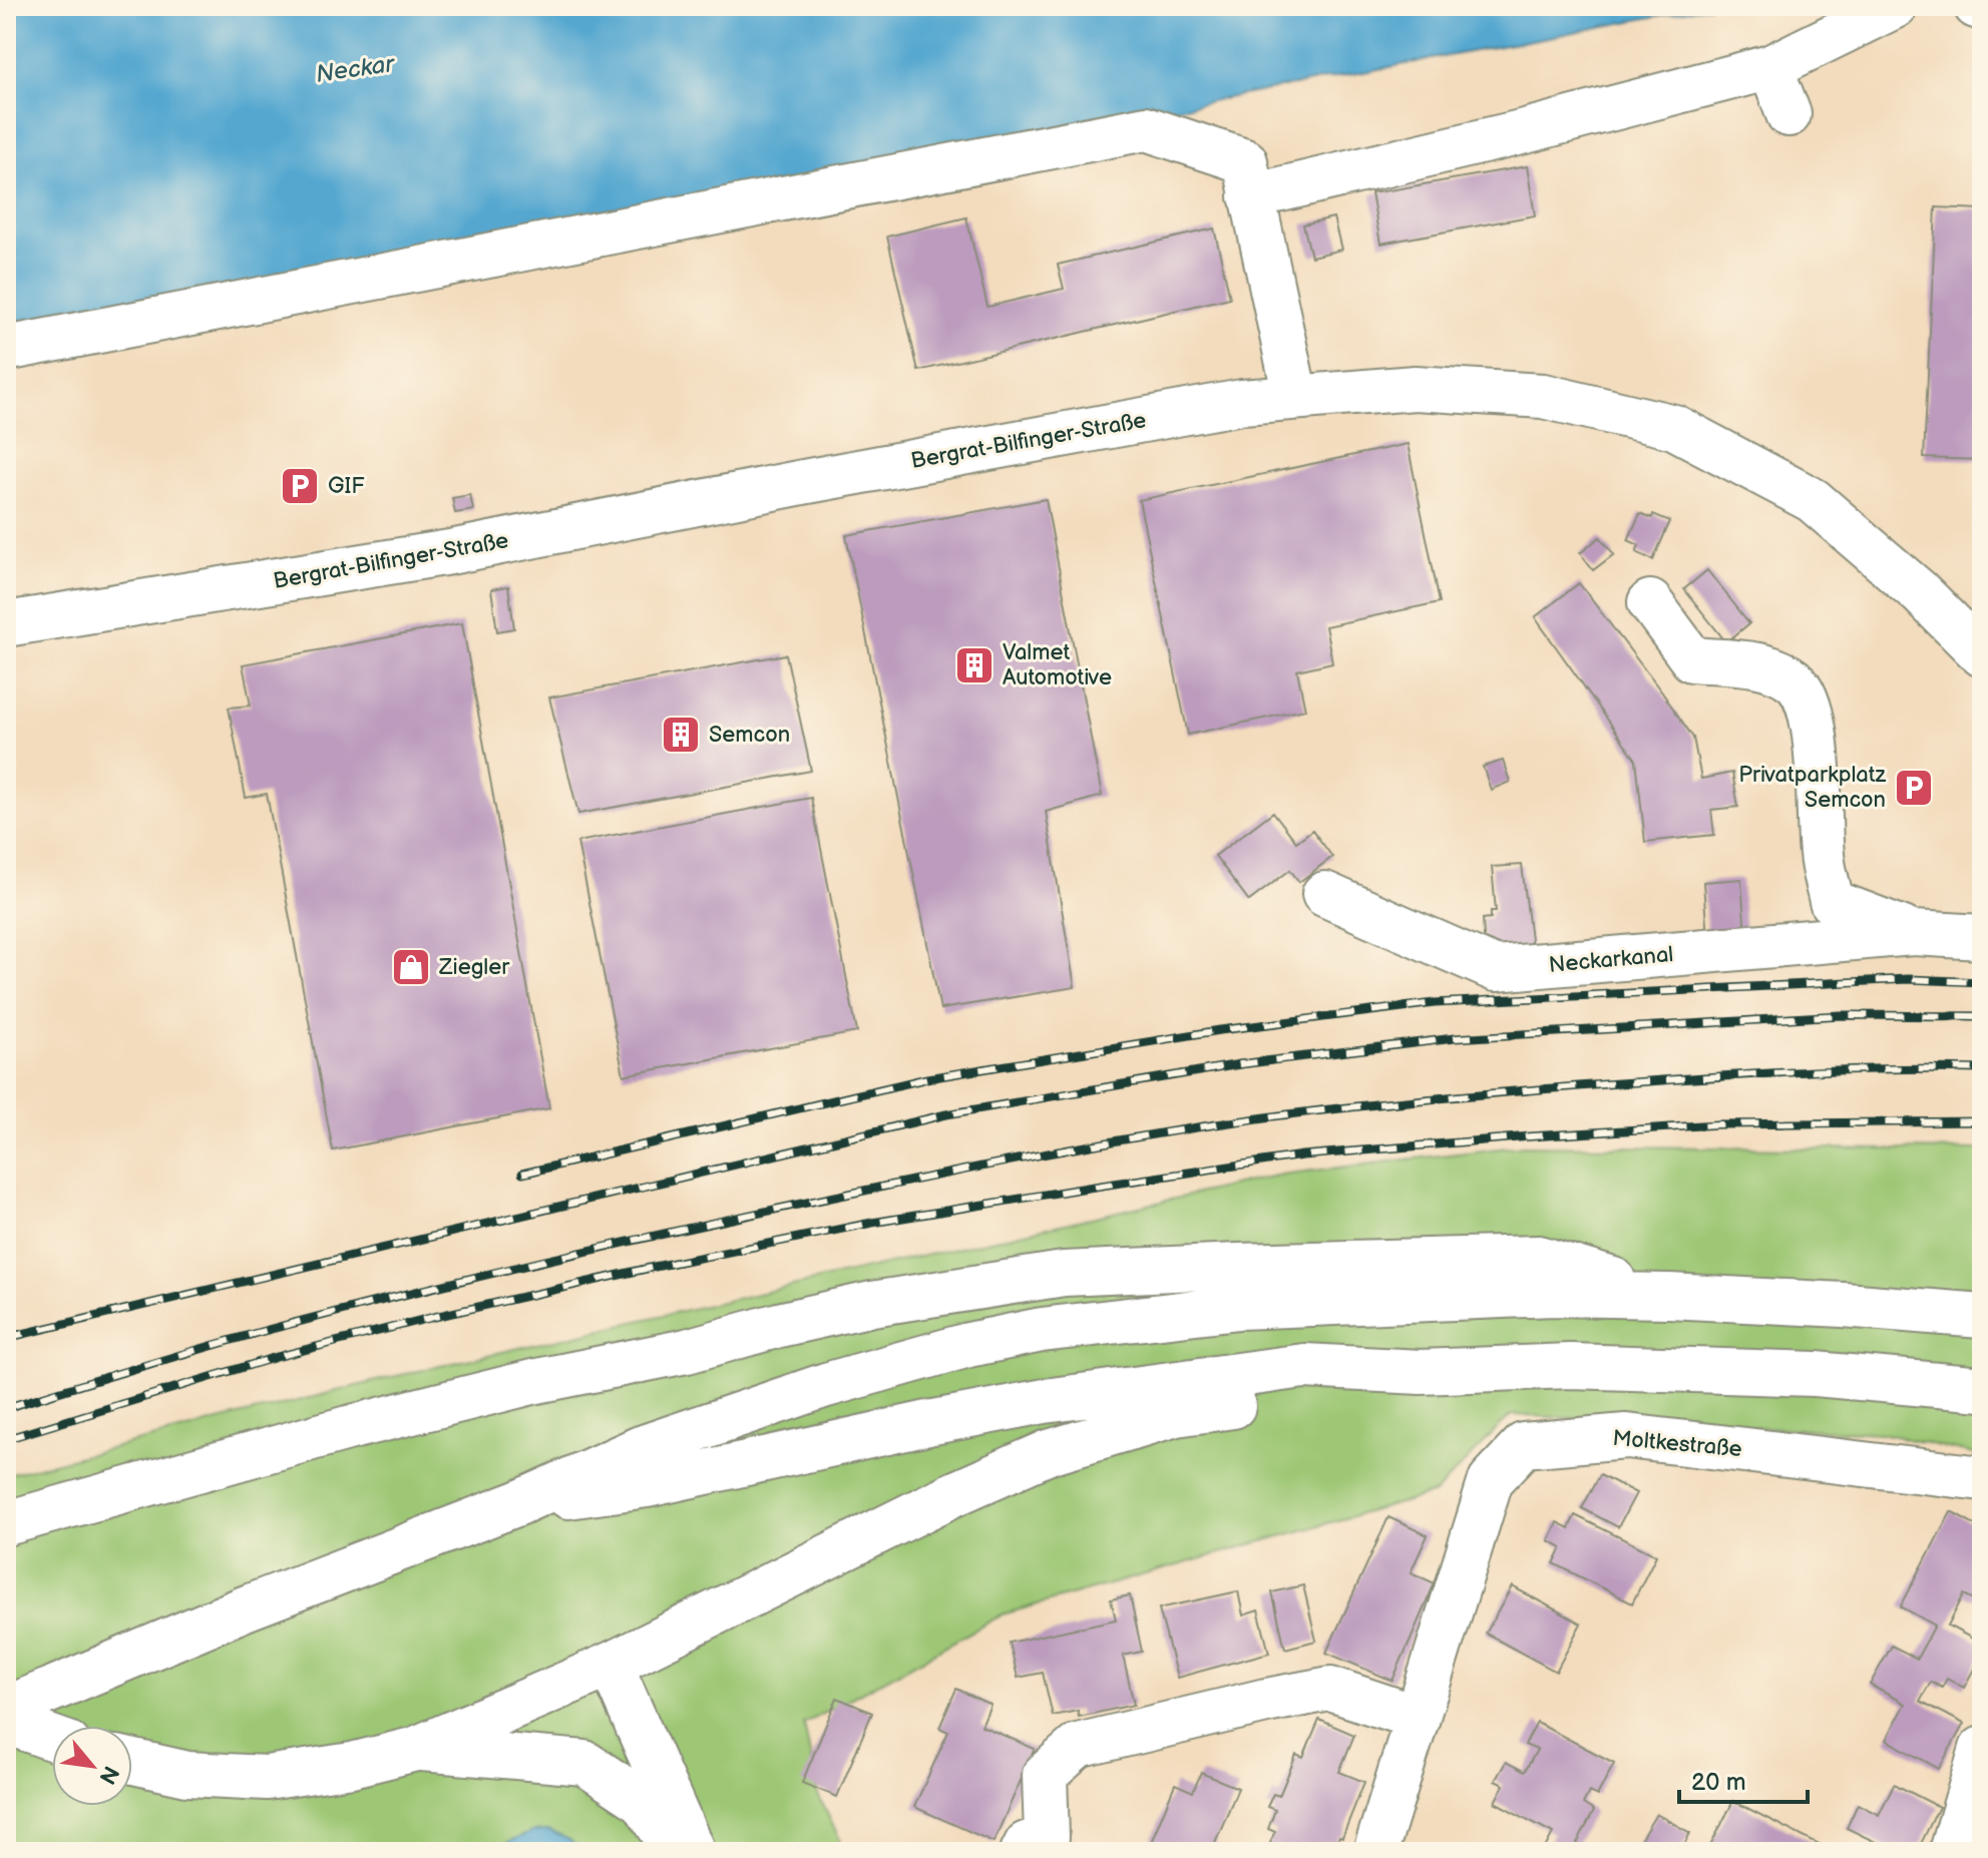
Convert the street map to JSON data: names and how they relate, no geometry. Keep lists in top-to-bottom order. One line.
{"streets":{"main road":["Bergrat-Bilfinger-Straße","Neckarkanal","Moltkestraße"]},"water":["Neckar"],"places":{"parking":["GIF","Privatparkplatz Semcon"],"building":["Valmet Automotive","Semcon"],"shop":["Ziegler"]},"scale_bar":"20 m","north":"bottom right"}
